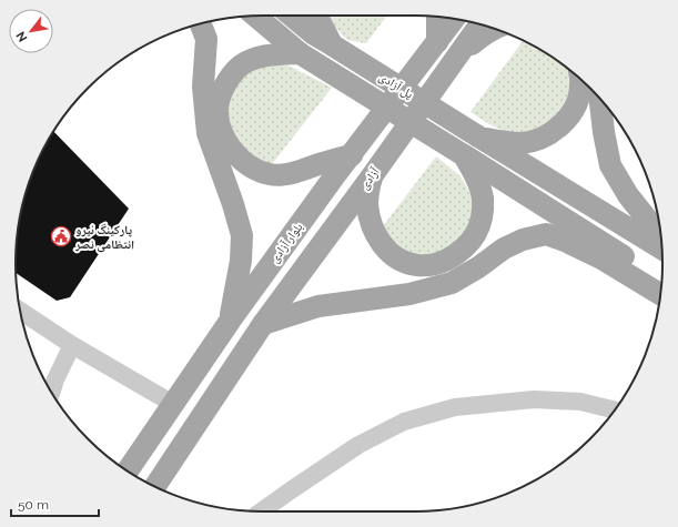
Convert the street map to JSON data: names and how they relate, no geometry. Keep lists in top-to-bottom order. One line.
{"streets":{"main road":["پل آزادی","آزادی","بلوار آزادی"]},"places":{"public building":["پارکینگ نیرو انتظامی نصر"]},"scale_bar":"50 m","north":"bottom left"}
